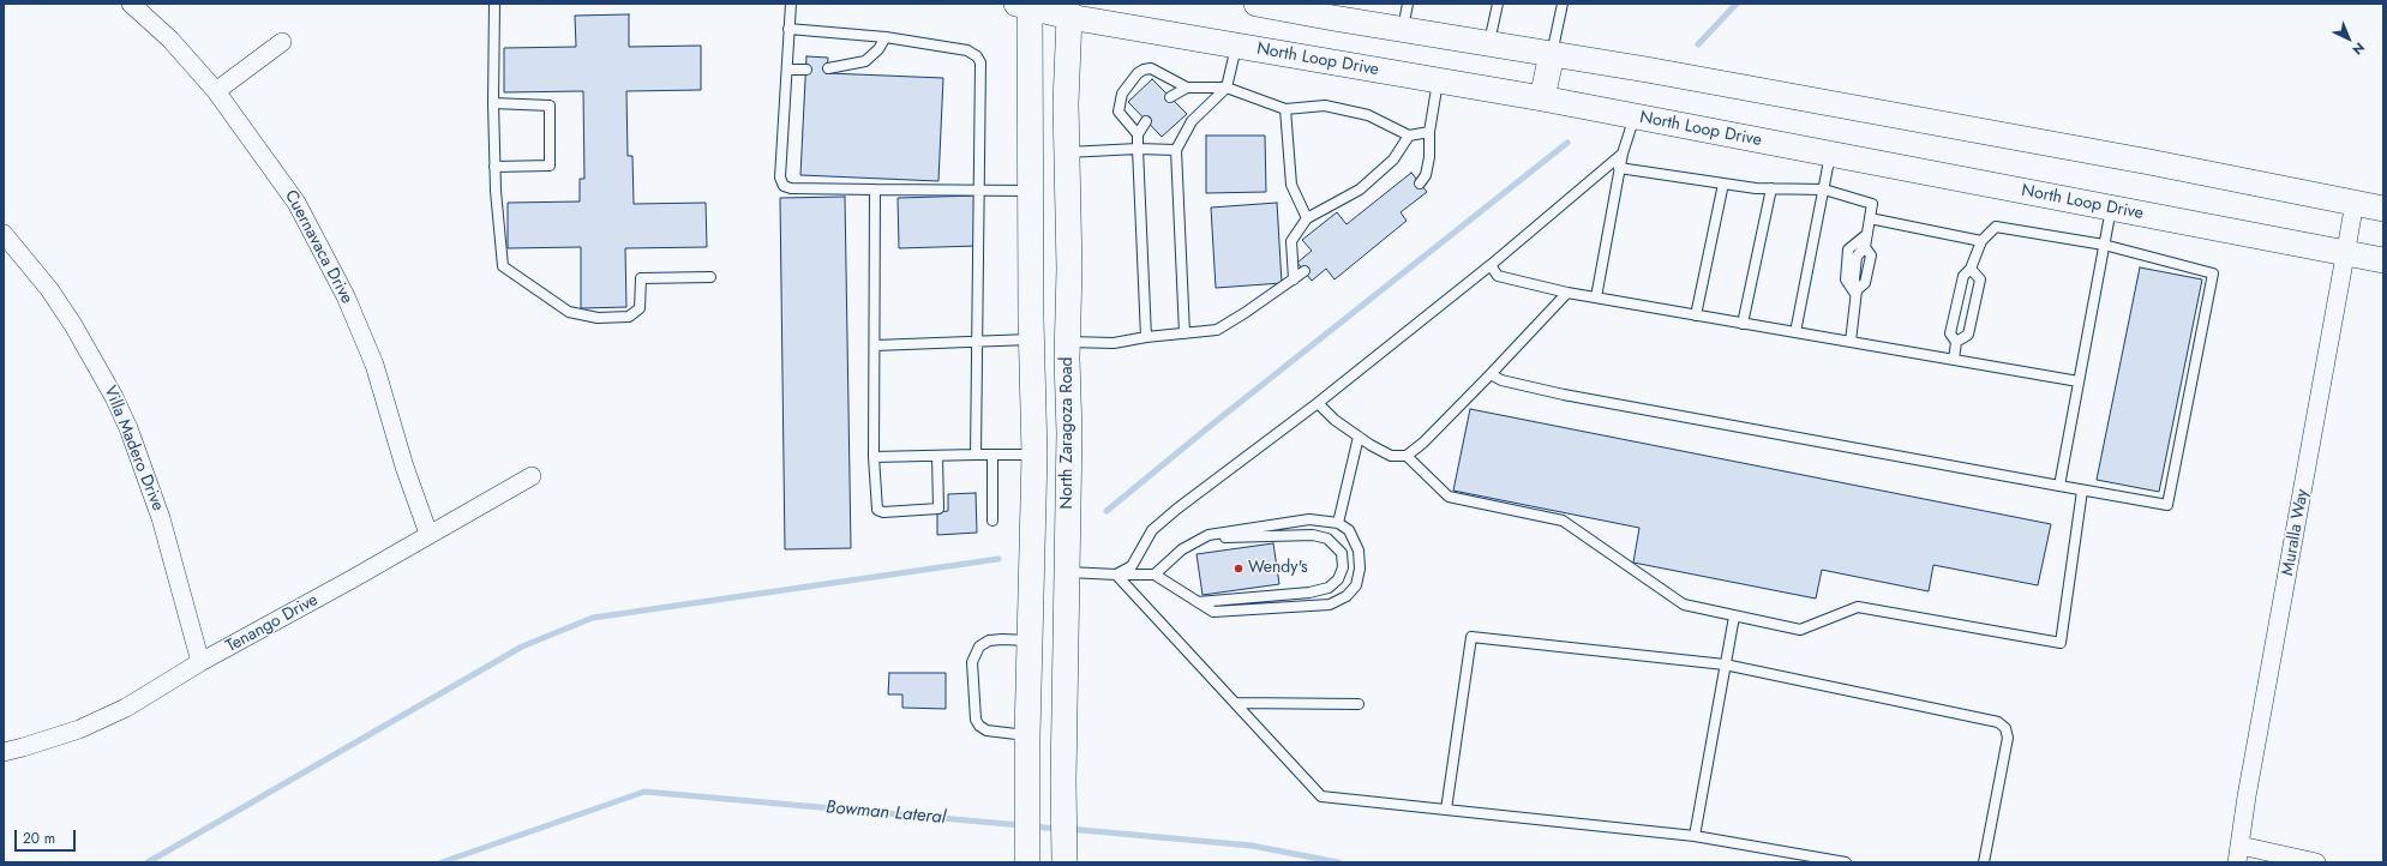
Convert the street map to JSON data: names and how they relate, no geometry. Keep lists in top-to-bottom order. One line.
{"streets":{"main road":["North Loop Drive","North Zaragoza Road"],"street":["Cuernavaca Drive","Villa Madero Drive","Muralla Way","Tenango Drive"]},"crossings":[["North Loop Drive","North Zaragoza Road"],["North Loop Drive","Muralla Way"],["Cuernavaca Drive","Tenango Drive"],["Villa Madero Drive","Tenango Drive"]],"water":["Bowman Lateral"],"places":["Wendy's"],"scale_bar":"20 m","north":"bottom right"}
